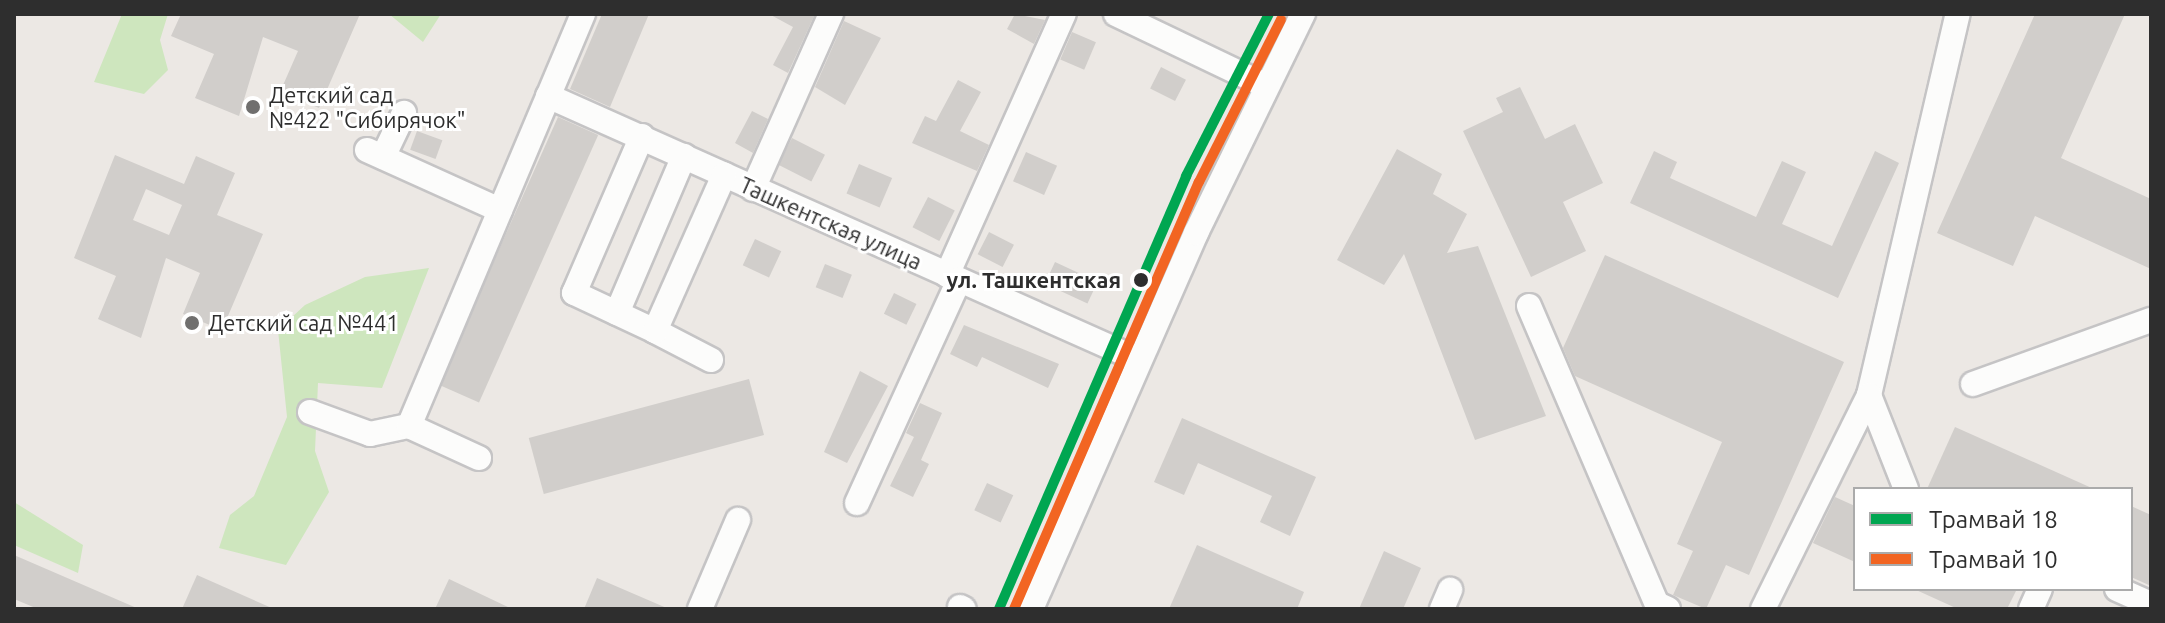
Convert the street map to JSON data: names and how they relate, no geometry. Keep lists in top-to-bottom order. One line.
{"streets":{"street":["Ташкентская улица"]},"places":["Детский сад №422 \"Сибирячок\"","ул. Ташкентская","Детский сад №441"],"lines":["tram line 18","tram line 10"],"legend":["Трамвай 18","Трамвай 10"]}
